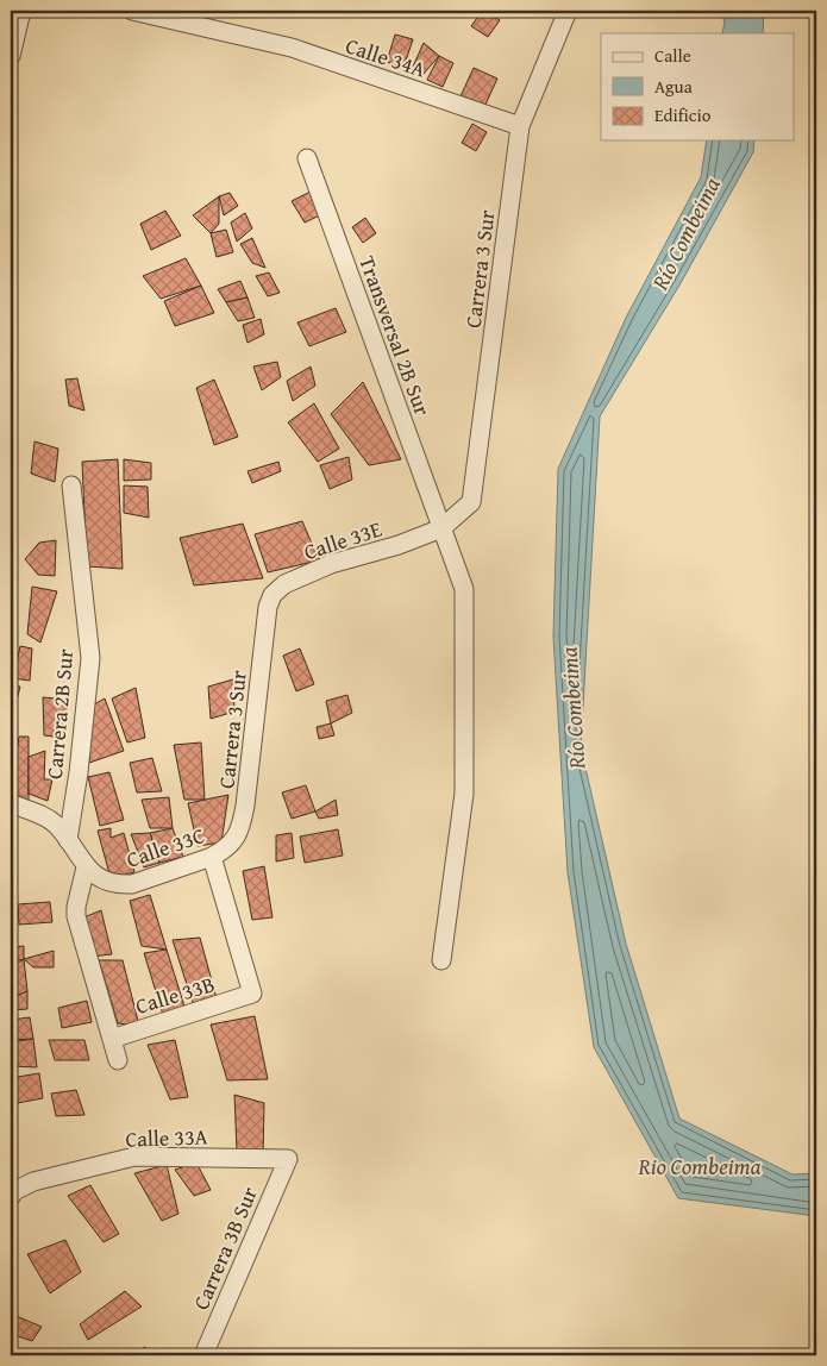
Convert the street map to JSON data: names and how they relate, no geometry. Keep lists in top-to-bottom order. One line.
{"streets":{"street":["Calle 34A","Carrera 3 Sur","Transversal 2B Sur","Calle 33E","Carrera 2B Sur","Calle 33C","Calle 33B","Calle 33A","Carrera 3B Sur"]},"crossings":[["Calle 34A","Carrera 3 Sur"],["Carrera 3 Sur","Transversal 2B Sur"],["Carrera 3 Sur","Calle 33E"],["Carrera 3 Sur","Calle 33C"],["Carrera 3 Sur","Calle 33B"],["Transversal 2B Sur","Calle 33E"],["Carrera 2B Sur","Calle 33C"],["Calle 33C","Calle 33B"],["Calle 33A","Carrera 3B Sur"]],"water":["Río Combeima","Rio Combeima"],"legend":["Calle","Agua","Edificio"]}
